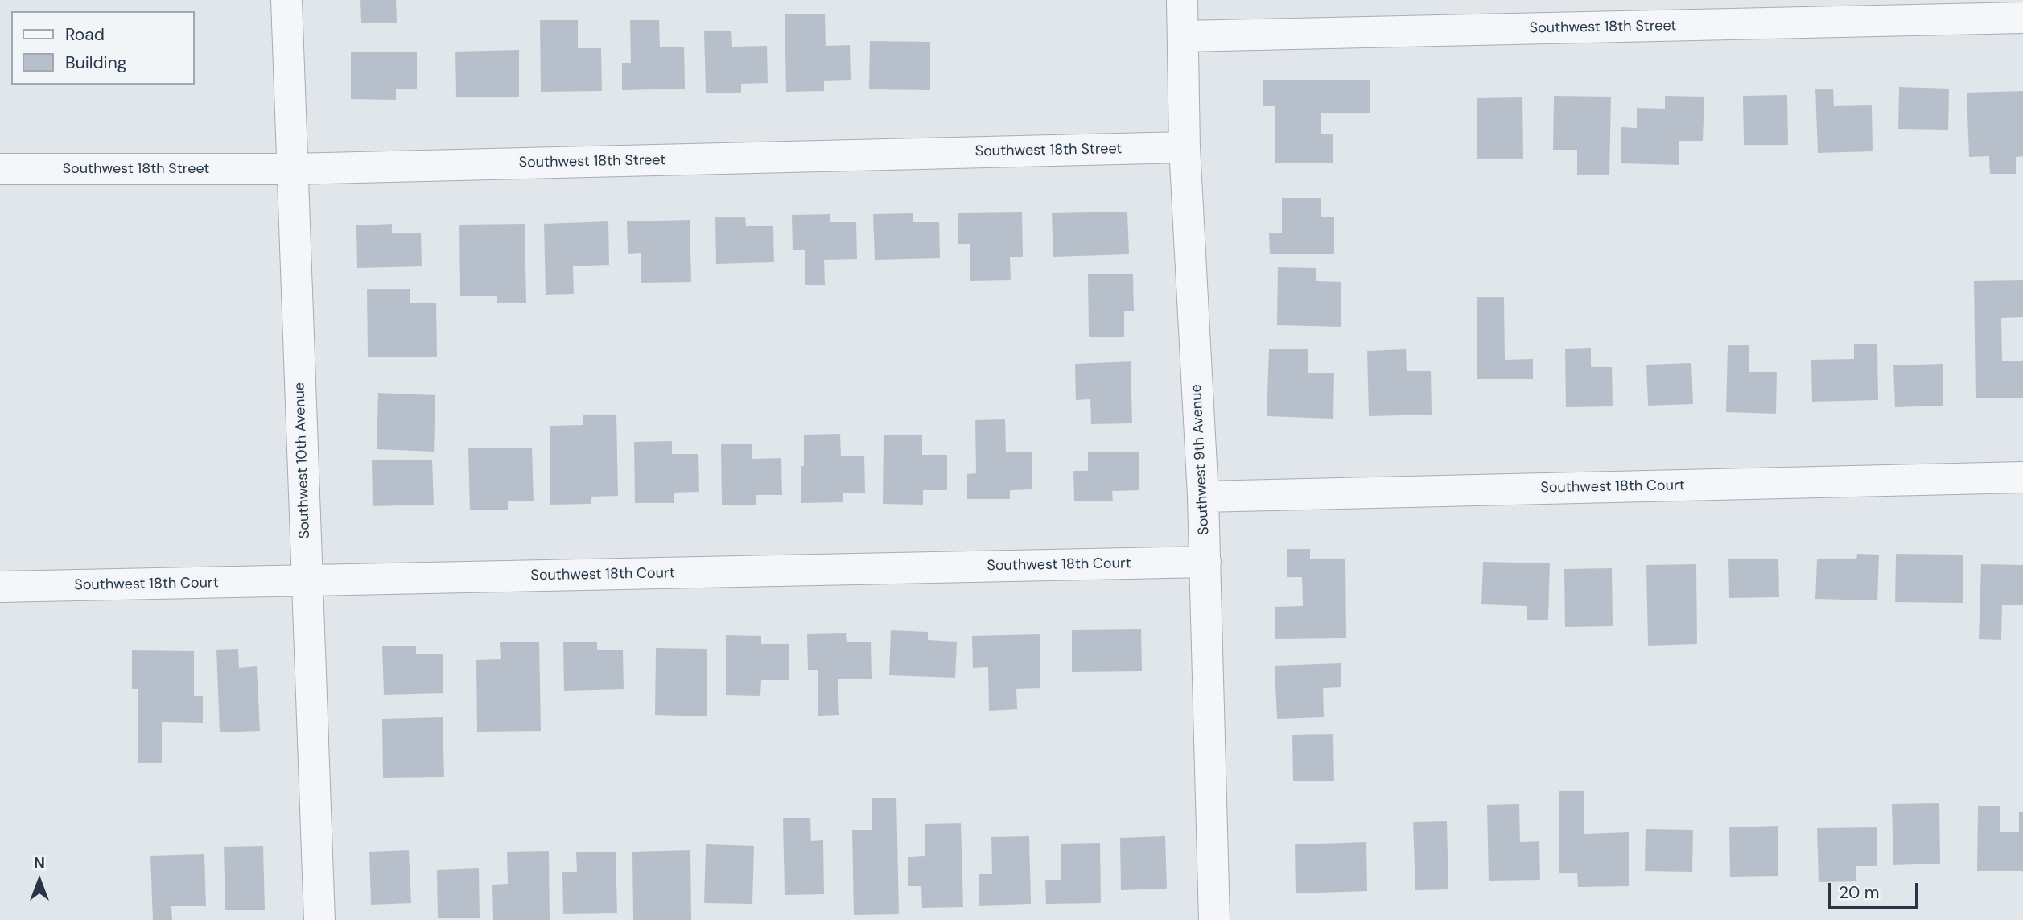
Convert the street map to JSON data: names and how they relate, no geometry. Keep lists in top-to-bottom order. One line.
{"streets":{"street":["Southwest 18th Street","Southwest 9th Avenue","Southwest 10th Avenue","Southwest 18th Court"]},"crossings":[["Southwest 18th Street","Southwest 9th Avenue"],["Southwest 18th Street","Southwest 10th Avenue"],["Southwest 9th Avenue","Southwest 18th Court"],["Southwest 10th Avenue","Southwest 18th Court"]],"legend":["Road","Building"],"scale_bar":"20 m","north":"top"}
